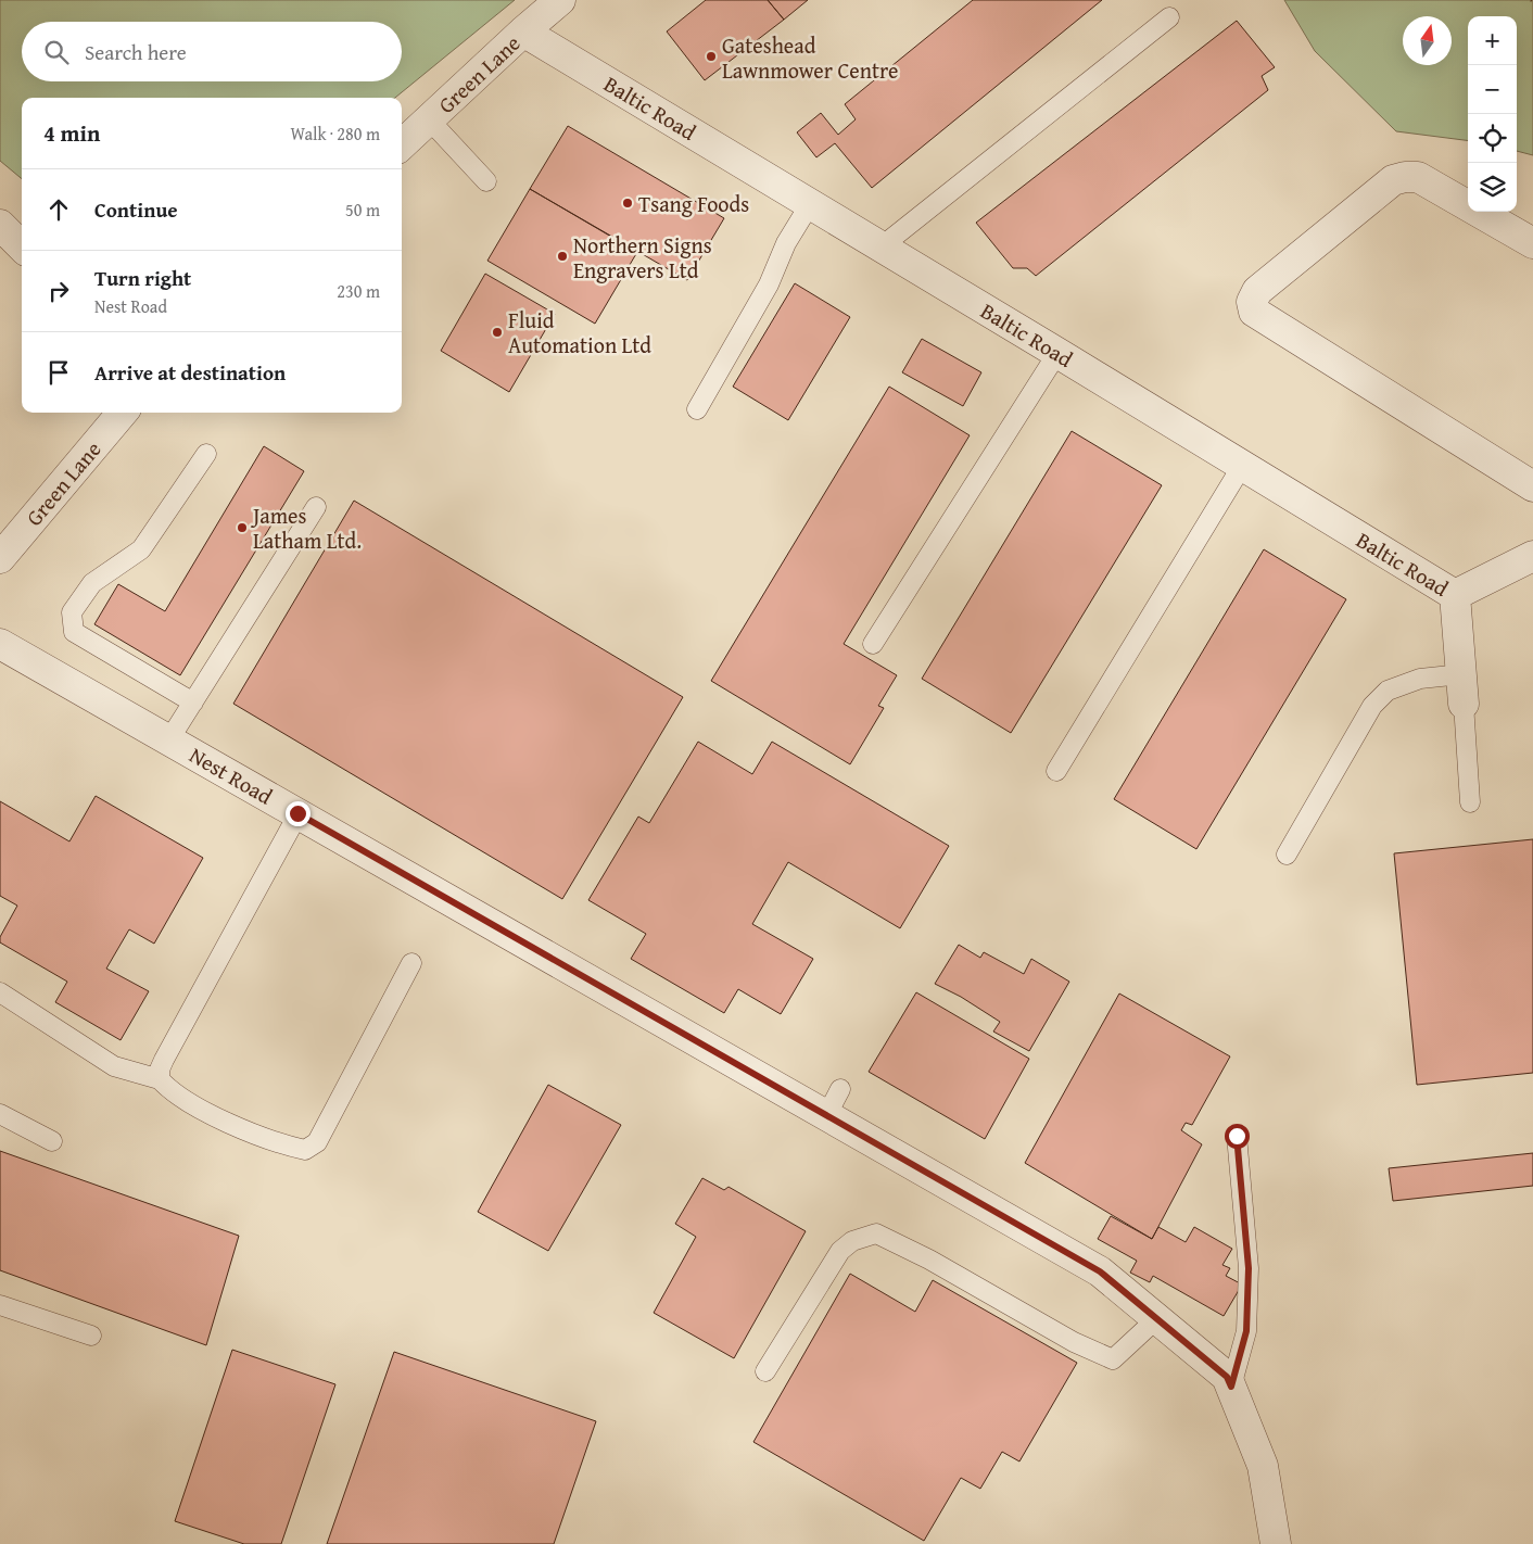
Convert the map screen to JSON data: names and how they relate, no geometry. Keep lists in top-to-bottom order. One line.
{"streets":{"street":["Green Lane","Baltic Road","Nest Road"]},"crossings":[["Green Lane","Baltic Road"]],"places":["Gateshead Lawnmower Centre","Tsang Foods","Northern Signs Engravers Ltd","Fluid Automation Ltd","James Latham Ltd."],"north":"top","page":{"map_buttons":["+","−"],"search":"Search here","heading":["4 min","Walk · 280 m"],"list":[["Continue","50 m"],["Turn right","Nest Road","230 m"],"Arrive at destination"]}}
